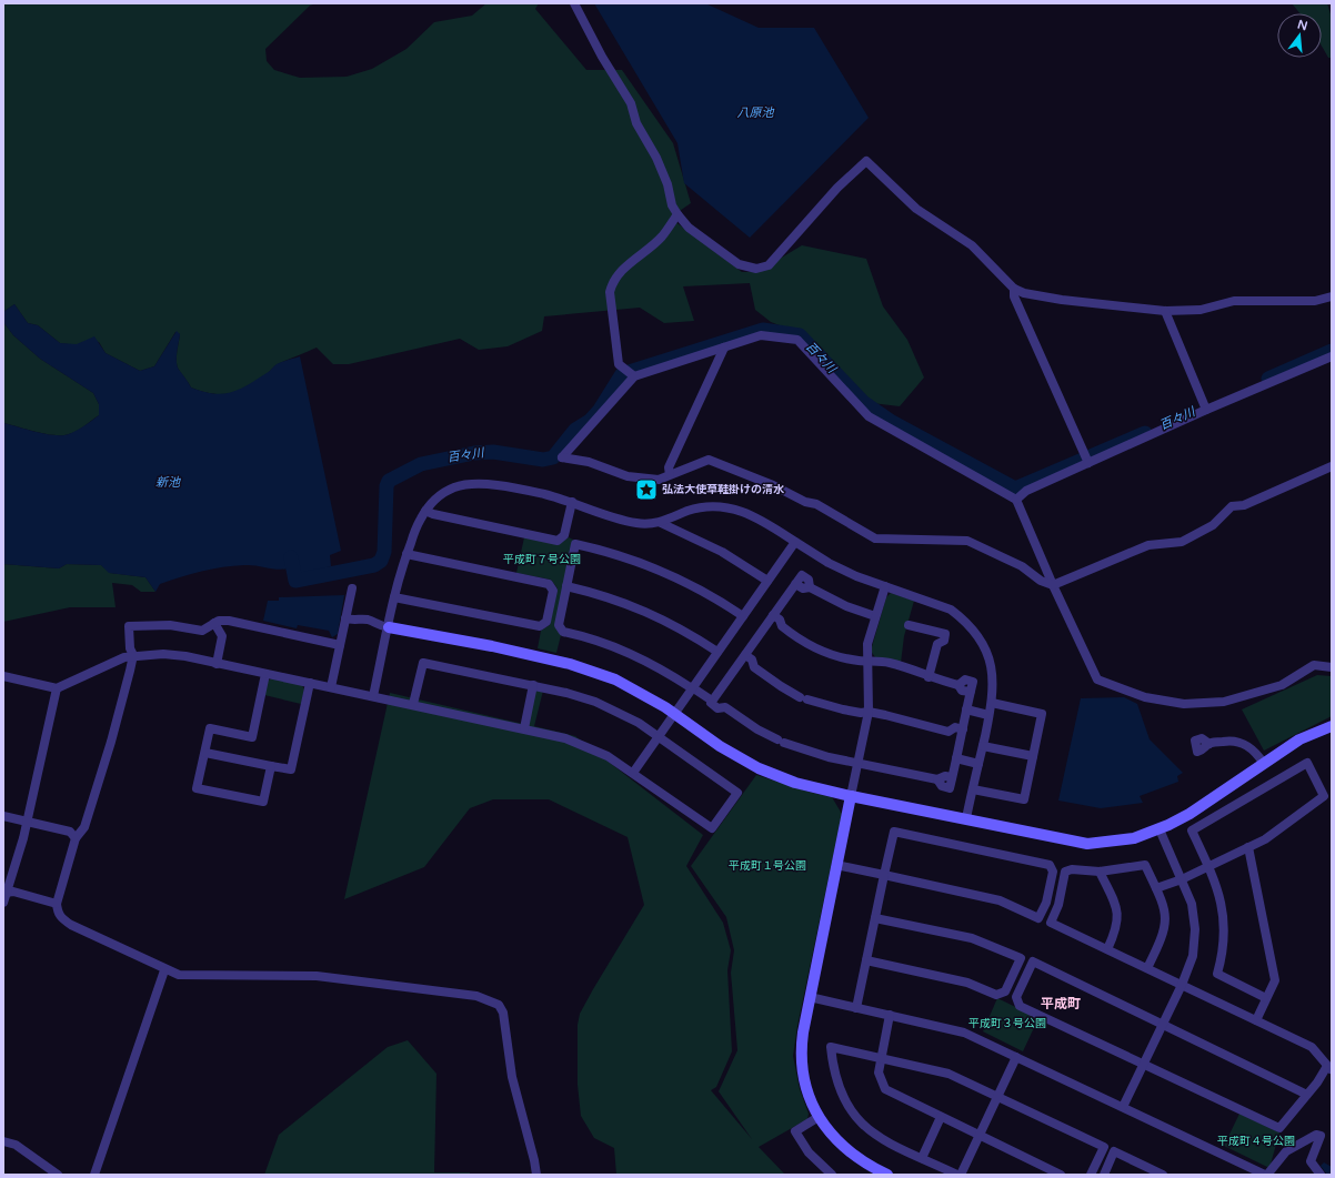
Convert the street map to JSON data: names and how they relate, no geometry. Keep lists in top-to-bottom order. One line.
{"districts":["平成町"],"water":["八原池","百々川","新池"],"parks":["平成町７号公園","平成町１号公園","平成町３号公園","平成町４号公園"],"places":{"place":["弘法大使草鞋掛けの清水"]},"north":"top"}
